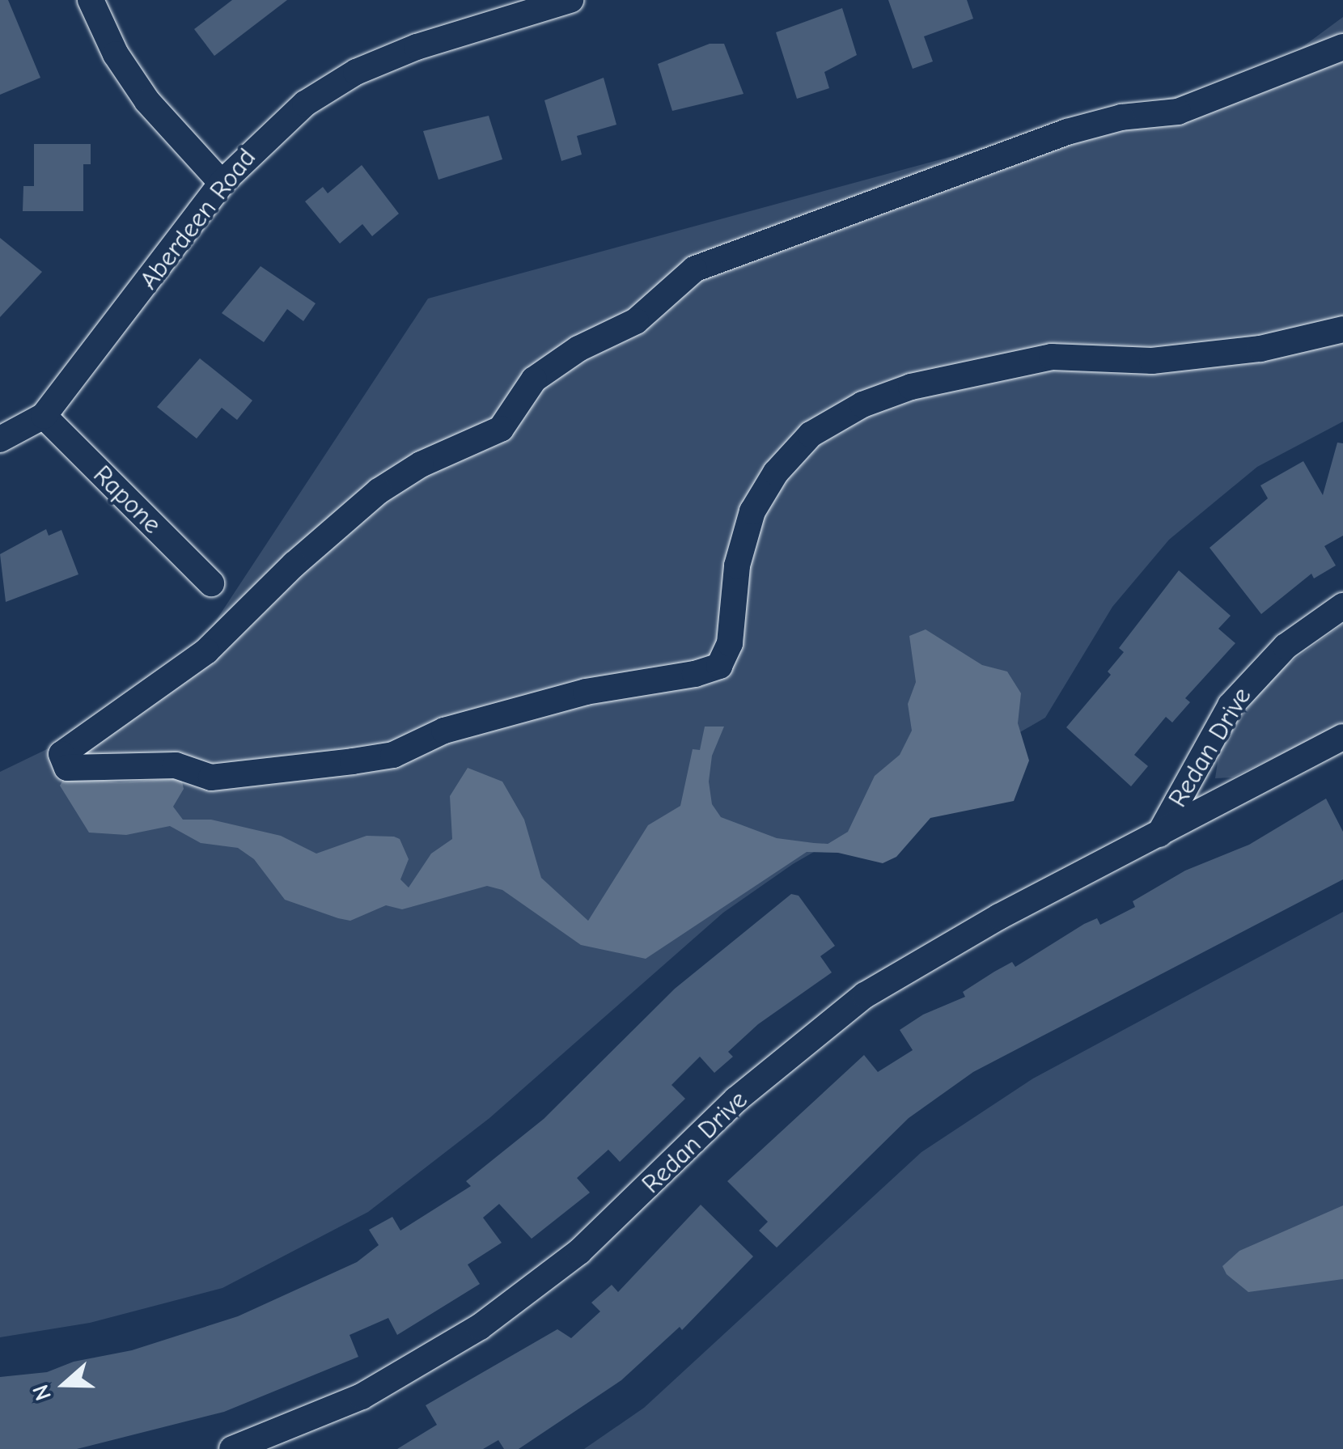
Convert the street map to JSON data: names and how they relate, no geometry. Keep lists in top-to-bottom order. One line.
{"streets":{"street":["Aberdeen Road","Rapone","Redan Drive"]},"crossings":[["Aberdeen Road","Rapone"]],"north":"left"}
